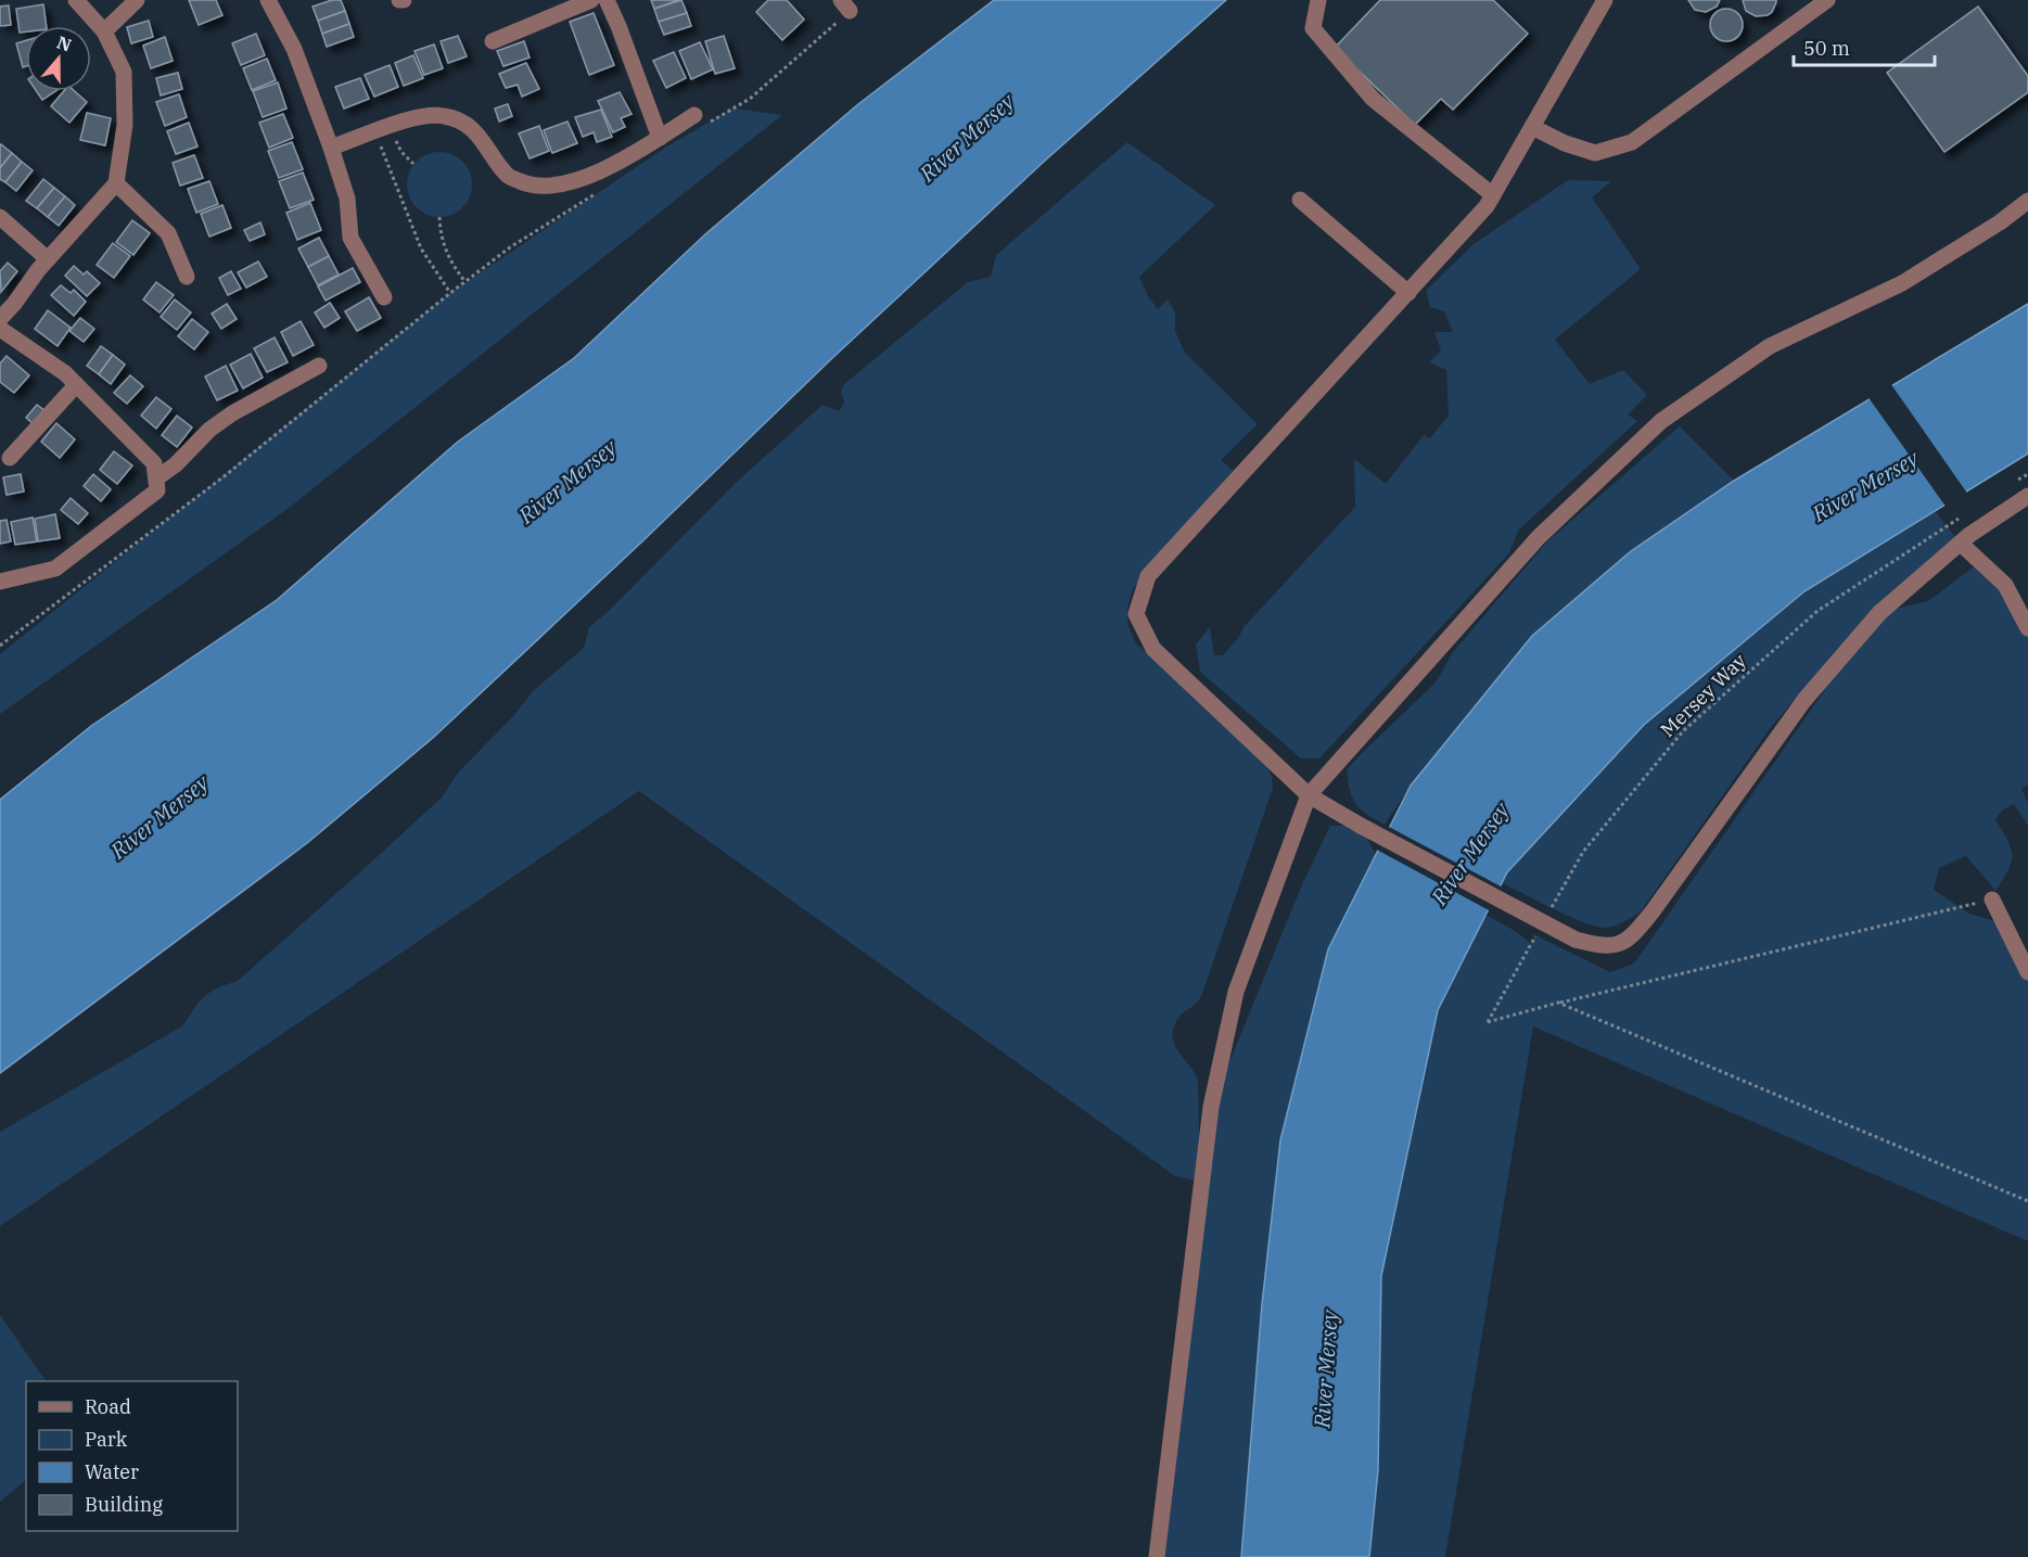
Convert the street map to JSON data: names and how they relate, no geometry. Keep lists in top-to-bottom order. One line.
{"streets":{"path":["Mersey Way"]},"water":["River Mersey"],"legend":["Road","Park","Water","Building"],"scale_bar":"50 m","north":"top"}
